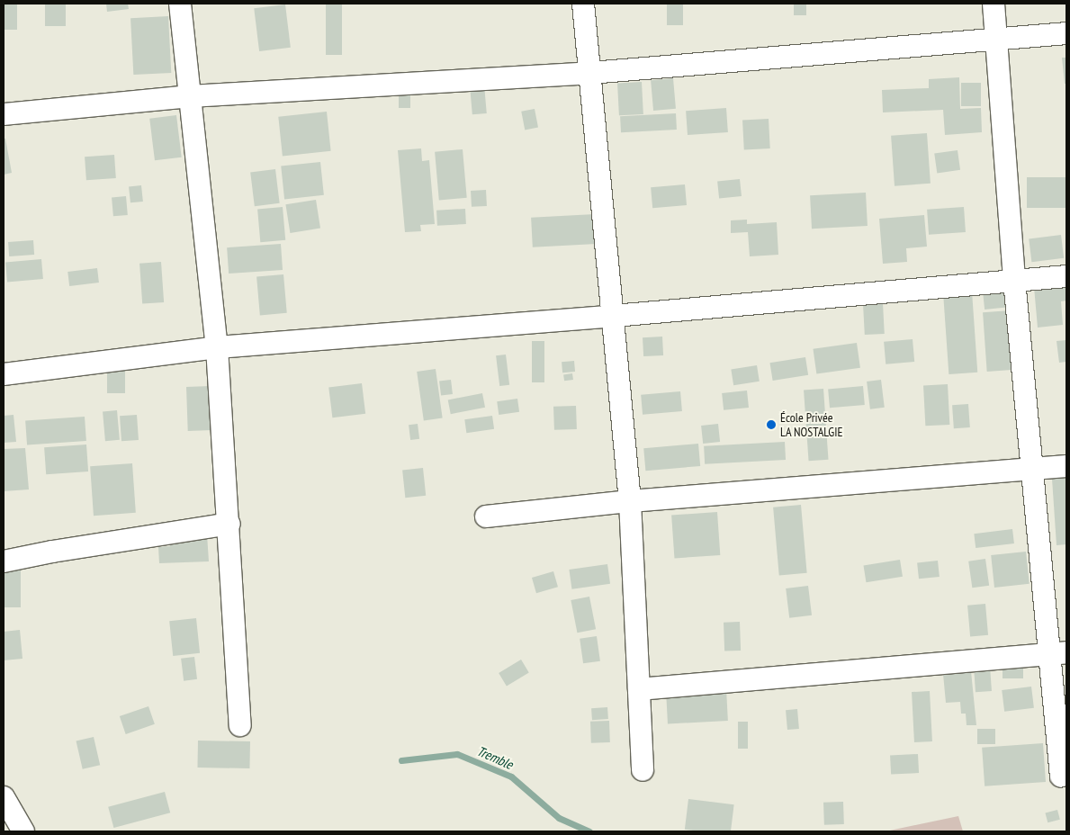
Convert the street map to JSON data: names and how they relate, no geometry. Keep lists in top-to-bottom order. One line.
{"water":["Tremble"],"places":["École Privée LA NOSTALGIE"]}
